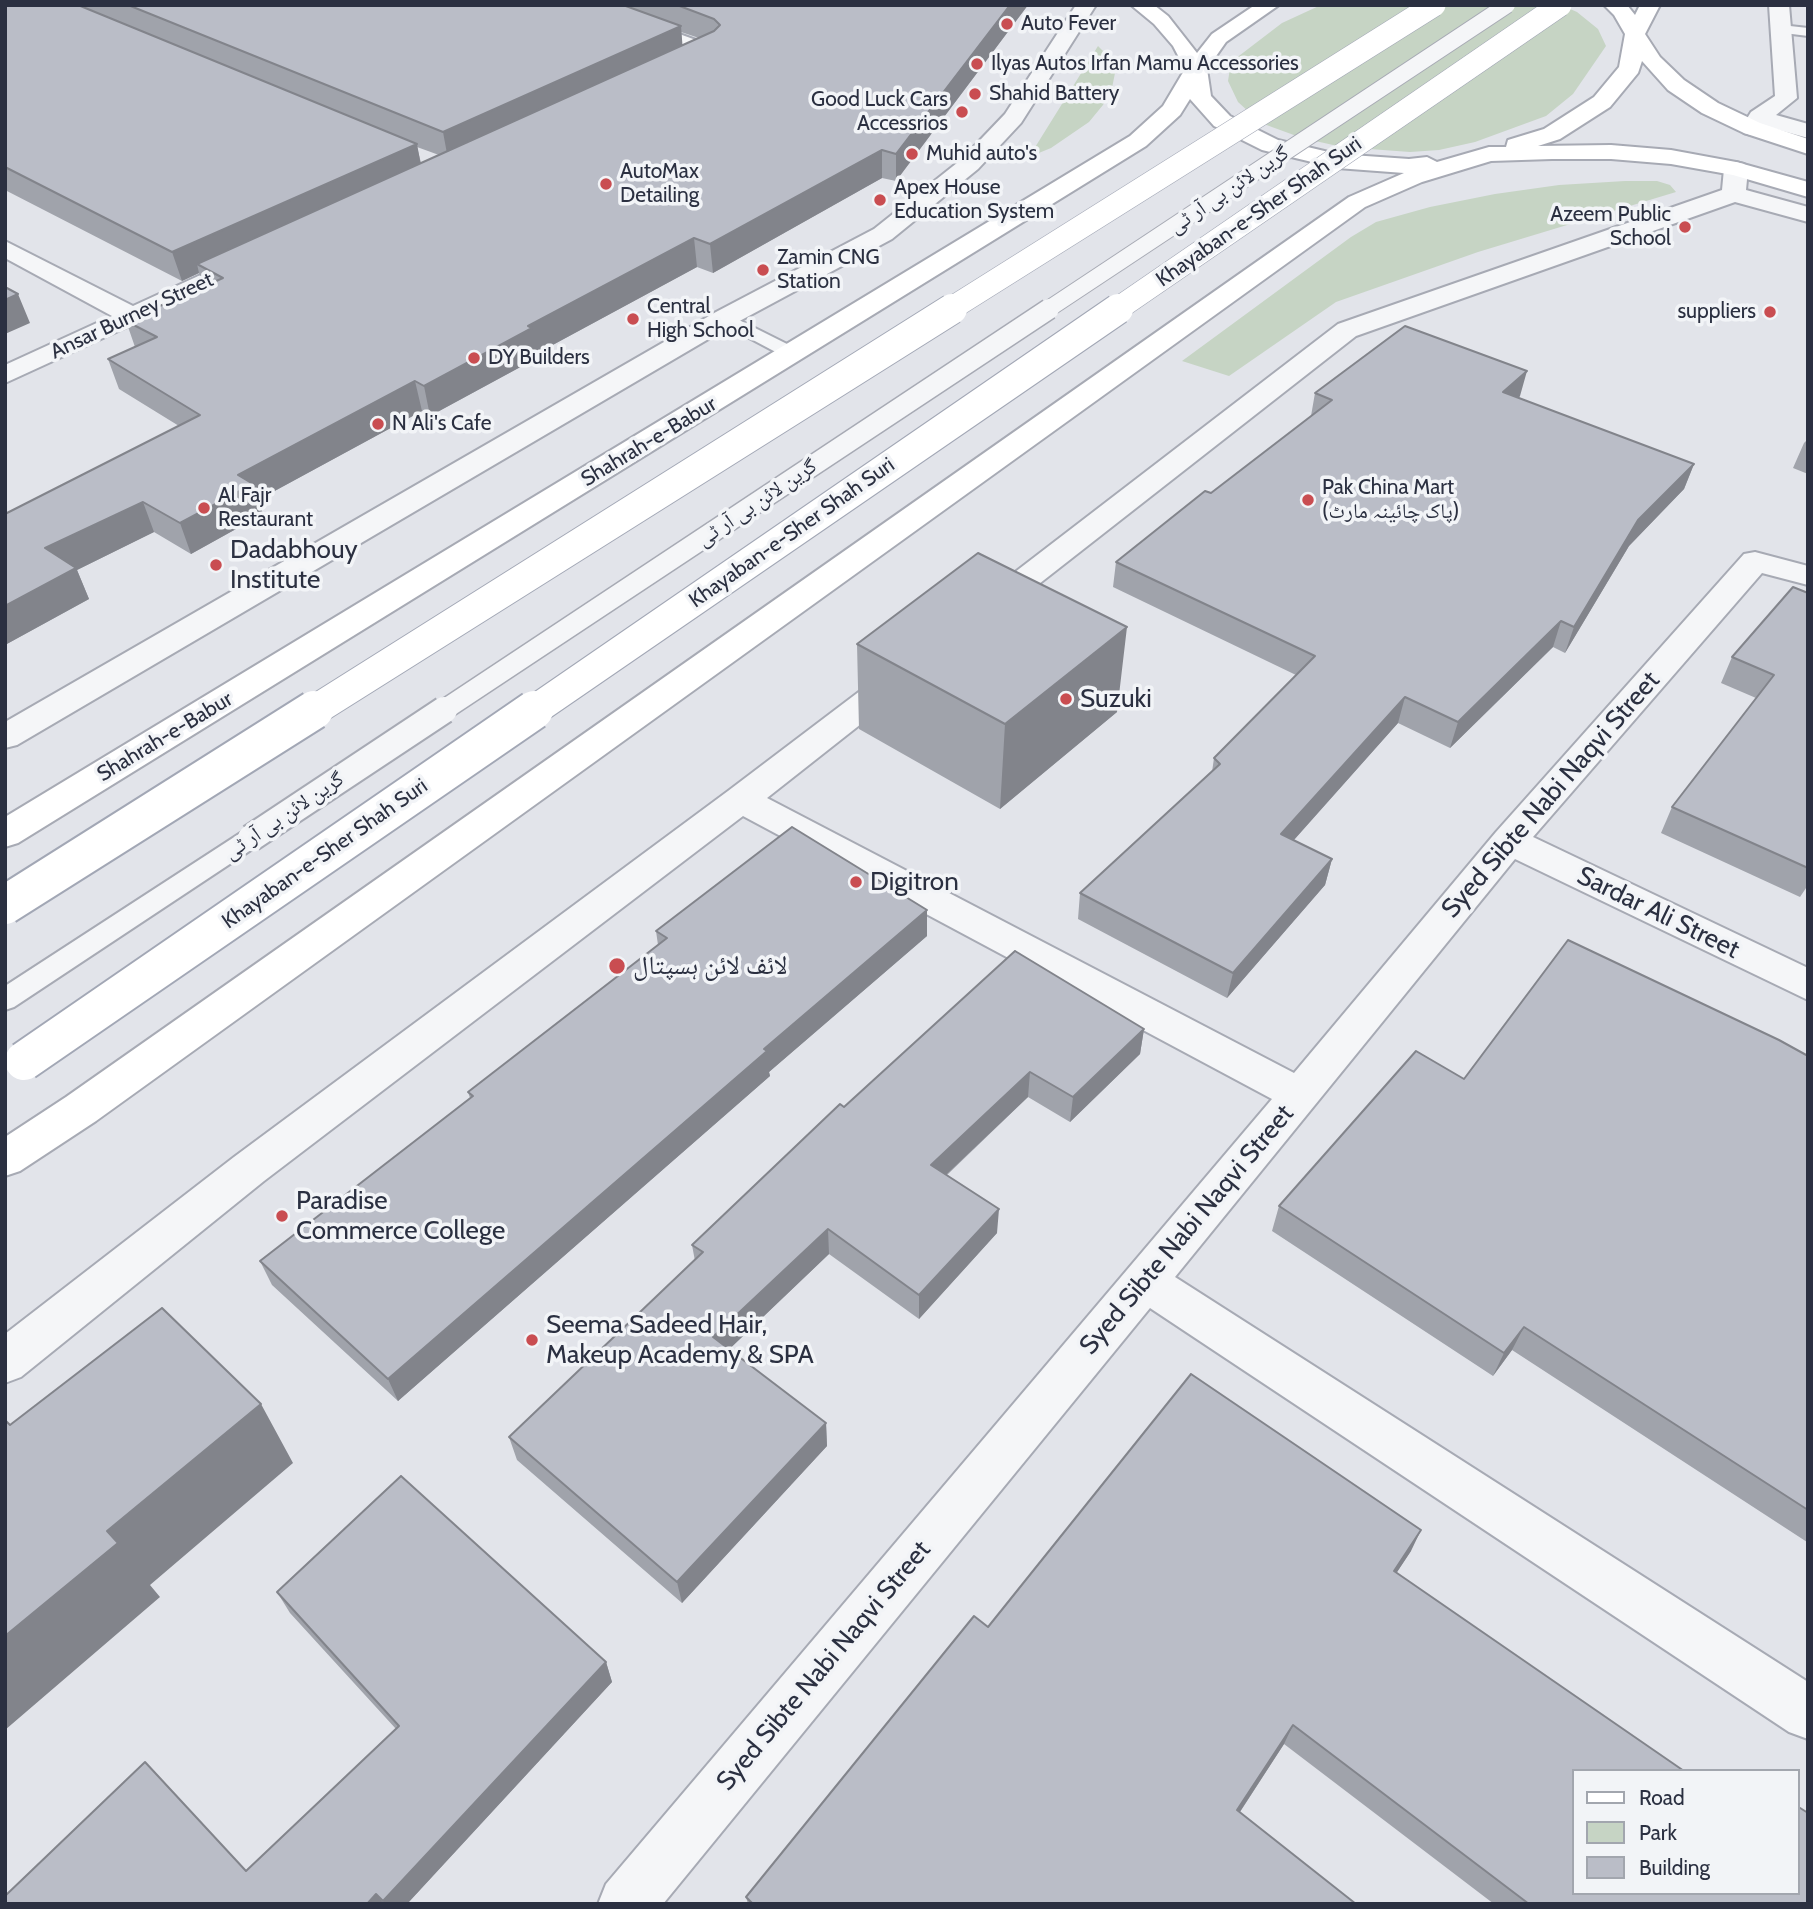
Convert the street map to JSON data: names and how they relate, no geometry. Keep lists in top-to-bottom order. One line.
{"streets":{"main road":["Khayaban-e-Sher Shah Suri","Shahrah-e-Babur"],"street":["Ansar Burney Street","Syed Sibte Nabi Naqvi Street","Sardar Ali Street"],"lane":["گرین لائن بی آر ٹی"]},"crossings":[["Syed Sibte Nabi Naqvi Street","Sardar Ali Street"]],"places":["Auto Fever","Ilyas Autos Irfan Mamu Accessories","Shahid Battery","Good Luck Cars Accessrios","Muhid auto's","AutoMax Detailing","Apex House Education System","Azeem Public School","Zamin CNG Station","suppliers","Central High School","DY Builders","N Ali's Cafe","Pak China Mart (پاک چائینہ مارٹ)","Al Fajr Restaurant","Dadabhouy Institute","Suzuki","Digitron","لائف لائن ہسپتال","Paradise Commerce College","Seema Sadeed Hair, Makeup Academy & SPA"],"legend":["Road","Park","Building"]}
